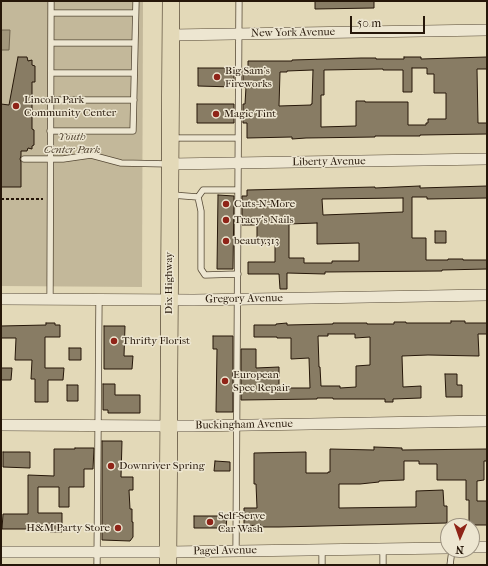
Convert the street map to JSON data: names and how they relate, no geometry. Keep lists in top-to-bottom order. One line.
{"streets":{"main road":["Dix Highway"],"street":["New York Avenue","Liberty Avenue","Gregory Avenue","Buckingham Avenue","Pagel Avenue"]},"crossings":[["New York Avenue","Dix Highway"],["Liberty Avenue","Dix Highway"],["Dix Highway","Gregory Avenue"],["Dix Highway","Buckingham Avenue"],["Dix Highway","Pagel Avenue"]],"parks":["Youth Center Park"],"places":["Big Sam's Fireworks","Lincoln Park Community Center","Magic Tint","Cuts-N-More","Tracy's Nails","beauty313","Thrifty Florist","European Spec Repair","Downriver Spring","Self-Serve Car Wash","H&M Party Store"],"scale_bar":"50 m","north":"bottom"}
